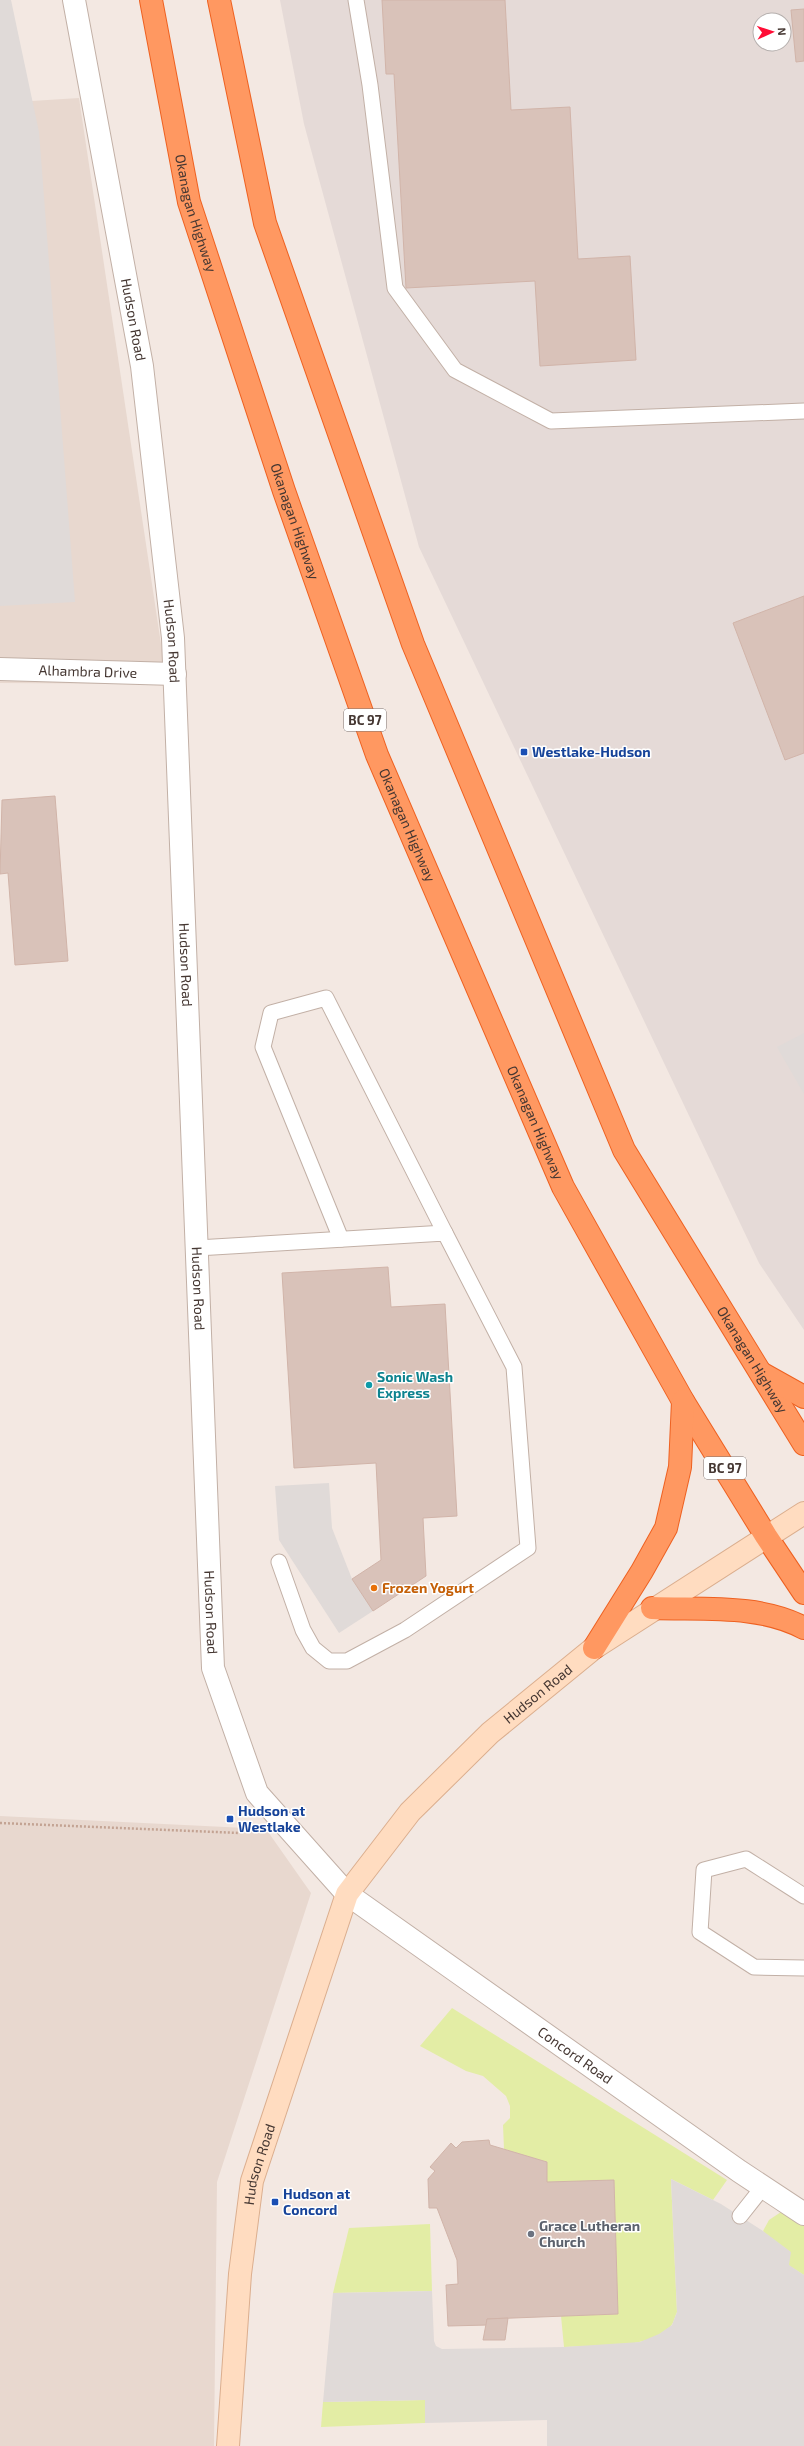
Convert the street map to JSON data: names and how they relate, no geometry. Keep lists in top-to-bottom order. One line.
{"streets":{"highway":["Okanagan Highway","BC 97"],"main road":["Hudson Road"],"street":["Alhambra Drive","Concord Road"]},"crossings":[["Okanagan Highway","Hudson Road"],["Hudson Road","Alhambra Drive"],["Hudson Road","Concord Road"]],"places":{"transit":["Westlake-Hudson","Hudson at Westlake","Hudson at Concord"],"other":["Sonic Wash Express","Frozen Yogurt","Grace Lutheran Church"]},"north":"right"}
